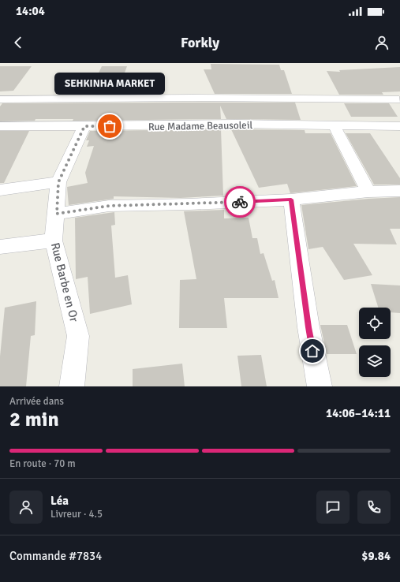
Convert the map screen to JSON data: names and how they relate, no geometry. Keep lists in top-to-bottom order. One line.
{"streets":{"street":["Rue Madame Beausoleil","Rue Barbe en Or"]},"crossings":[["Rue Madame Beausoleil","Rue Barbe en Or"]],"places":["SEHKINHA MARKET"],"page":{"status":"14:04","header":"Forkly","bubble":"SEHKINHA MARKET","heading":["2 min","Arrivée dans","14:06–14:11"],"panel":["Léa","Livreur · 4.5","Commande #7834","$9.84"],"bar":"En route · 70 m"}}
